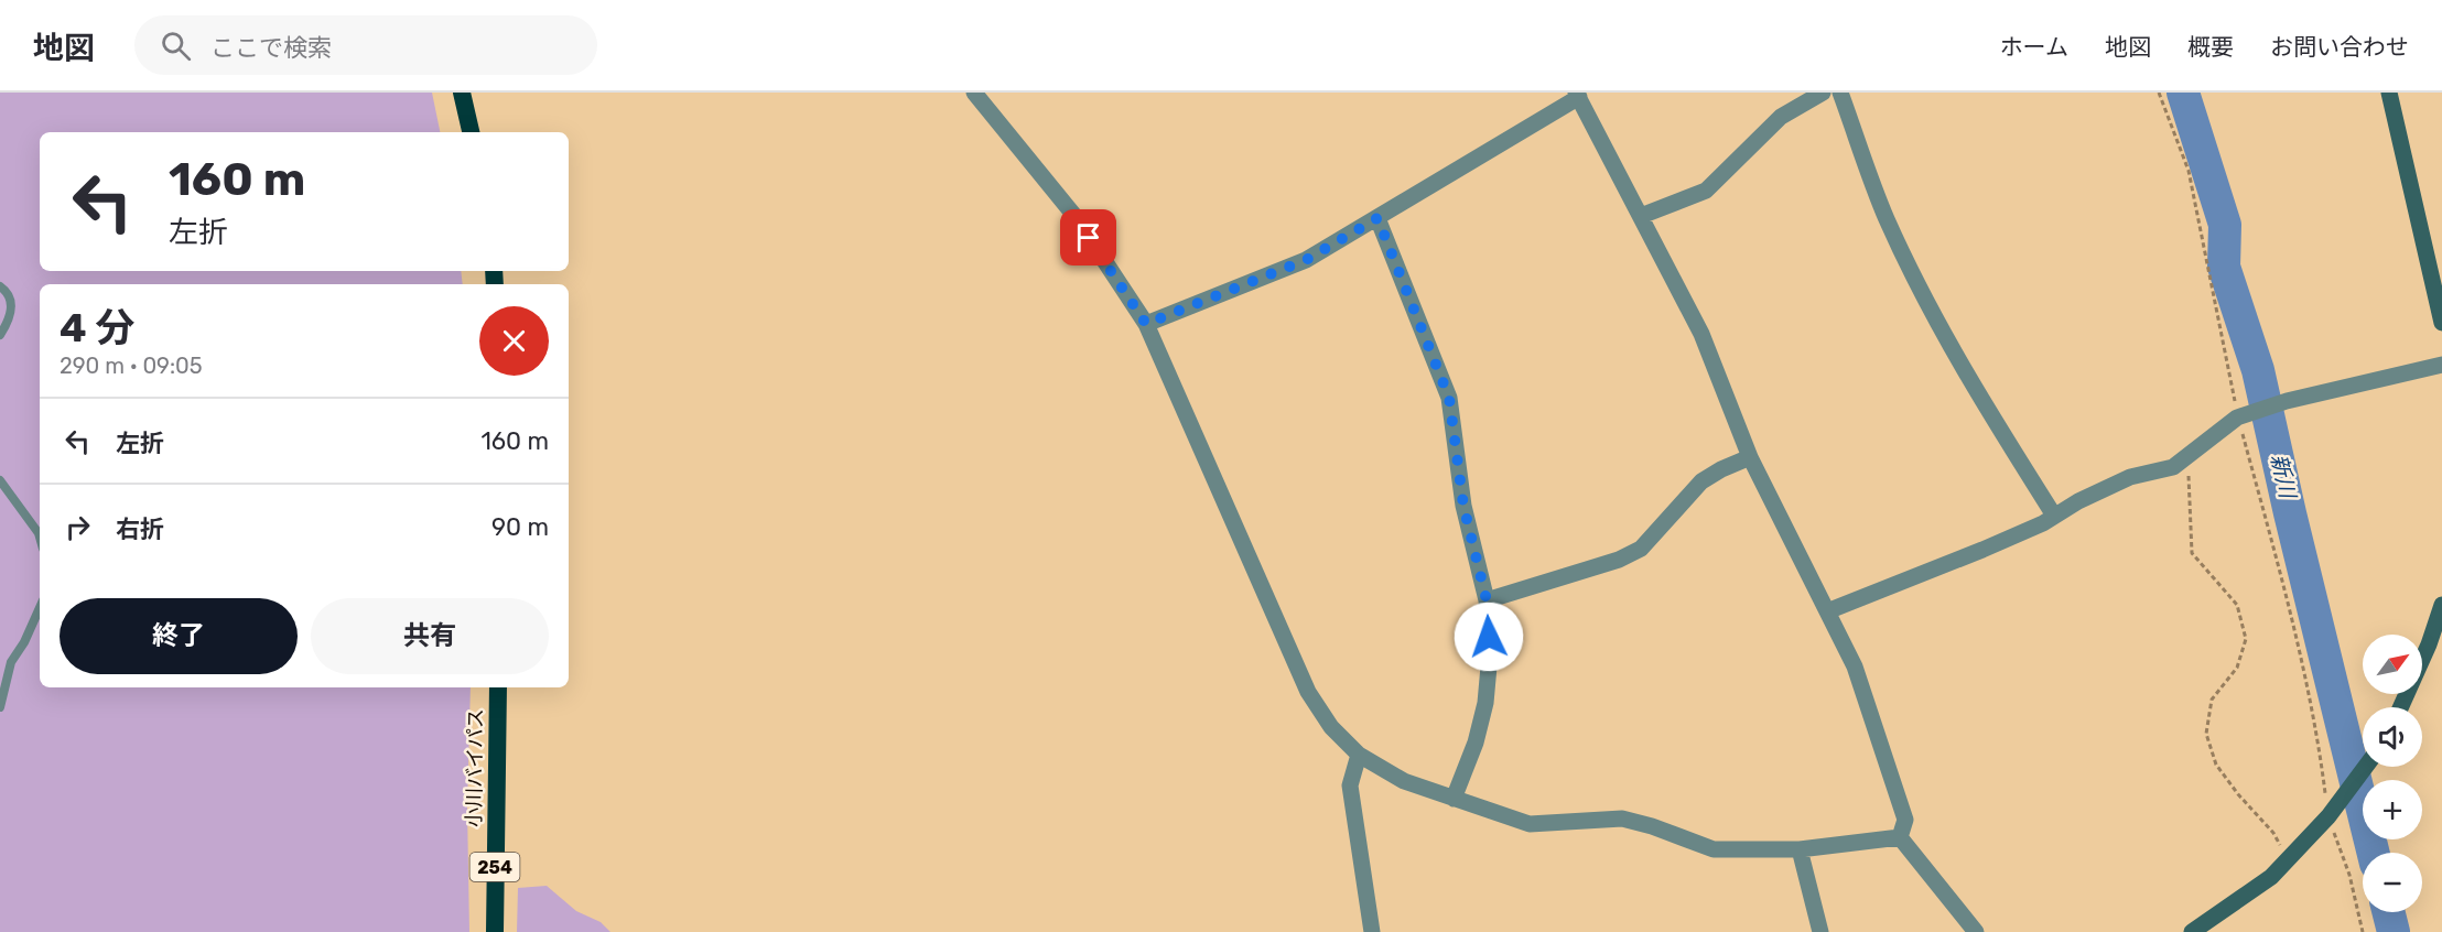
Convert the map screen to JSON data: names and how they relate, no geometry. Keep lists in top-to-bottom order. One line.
{"streets":{"highway":["小川バイパス","254"]},"water":["新川"],"north":"top right","page":{"header":"地図","search":"ここで検索","nav":["ホーム","地図","概要","お問い合わせ"],"turn":["160 m","左折"],"heading":["4 分","290 m · 09:05"],"list":[{"name":"左折","value":"160 m"},{"name":"右折","value":"90 m"}],"buttons":["終了","共有"],"map_buttons":["+","−"]}}
